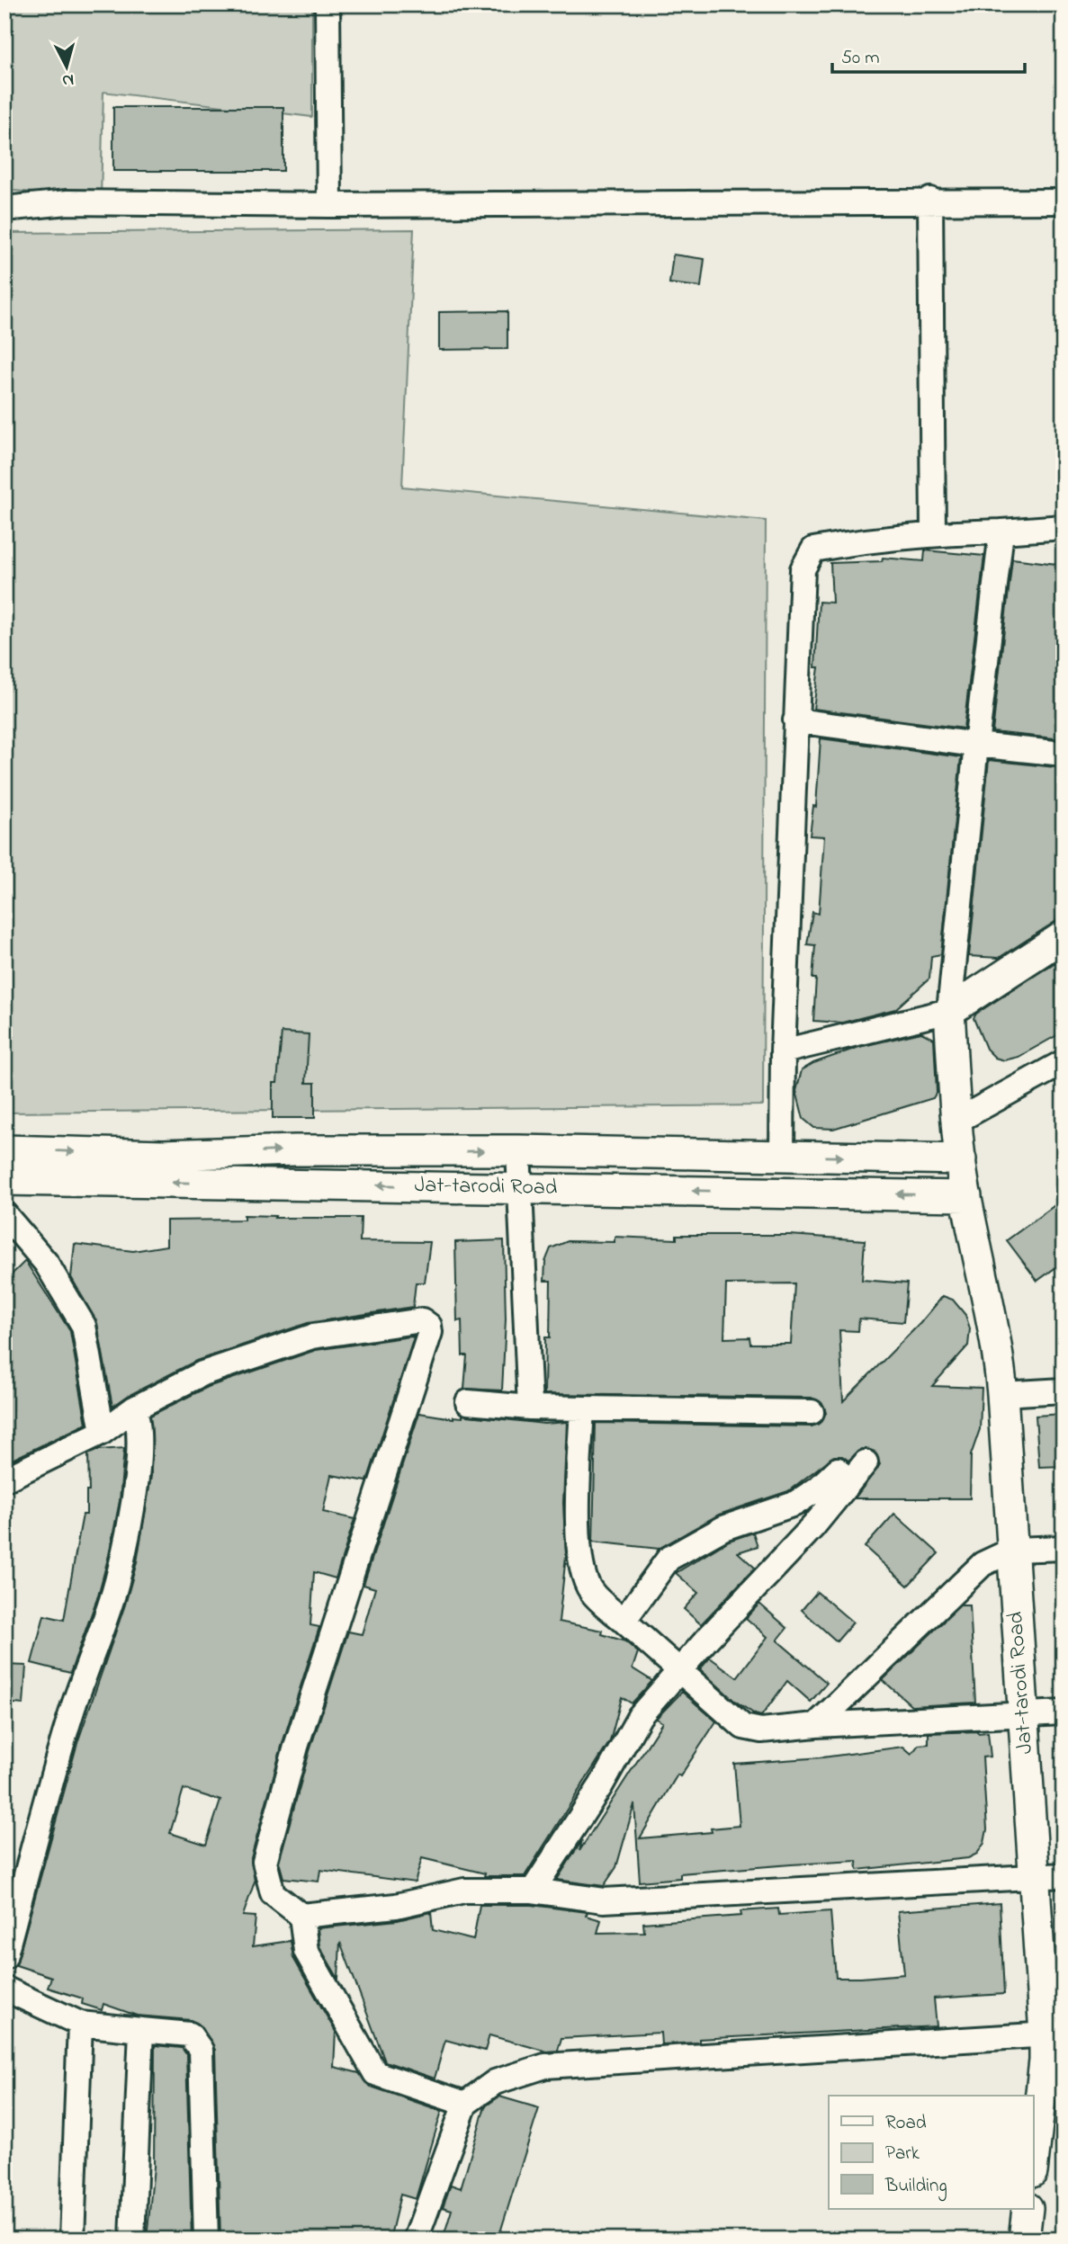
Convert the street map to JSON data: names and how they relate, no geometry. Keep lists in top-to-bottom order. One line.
{"streets":{"street":["Jat-tarodi Road"]},"legend":["Road","Park","Building"],"scale_bar":"50 m","north":"bottom"}
